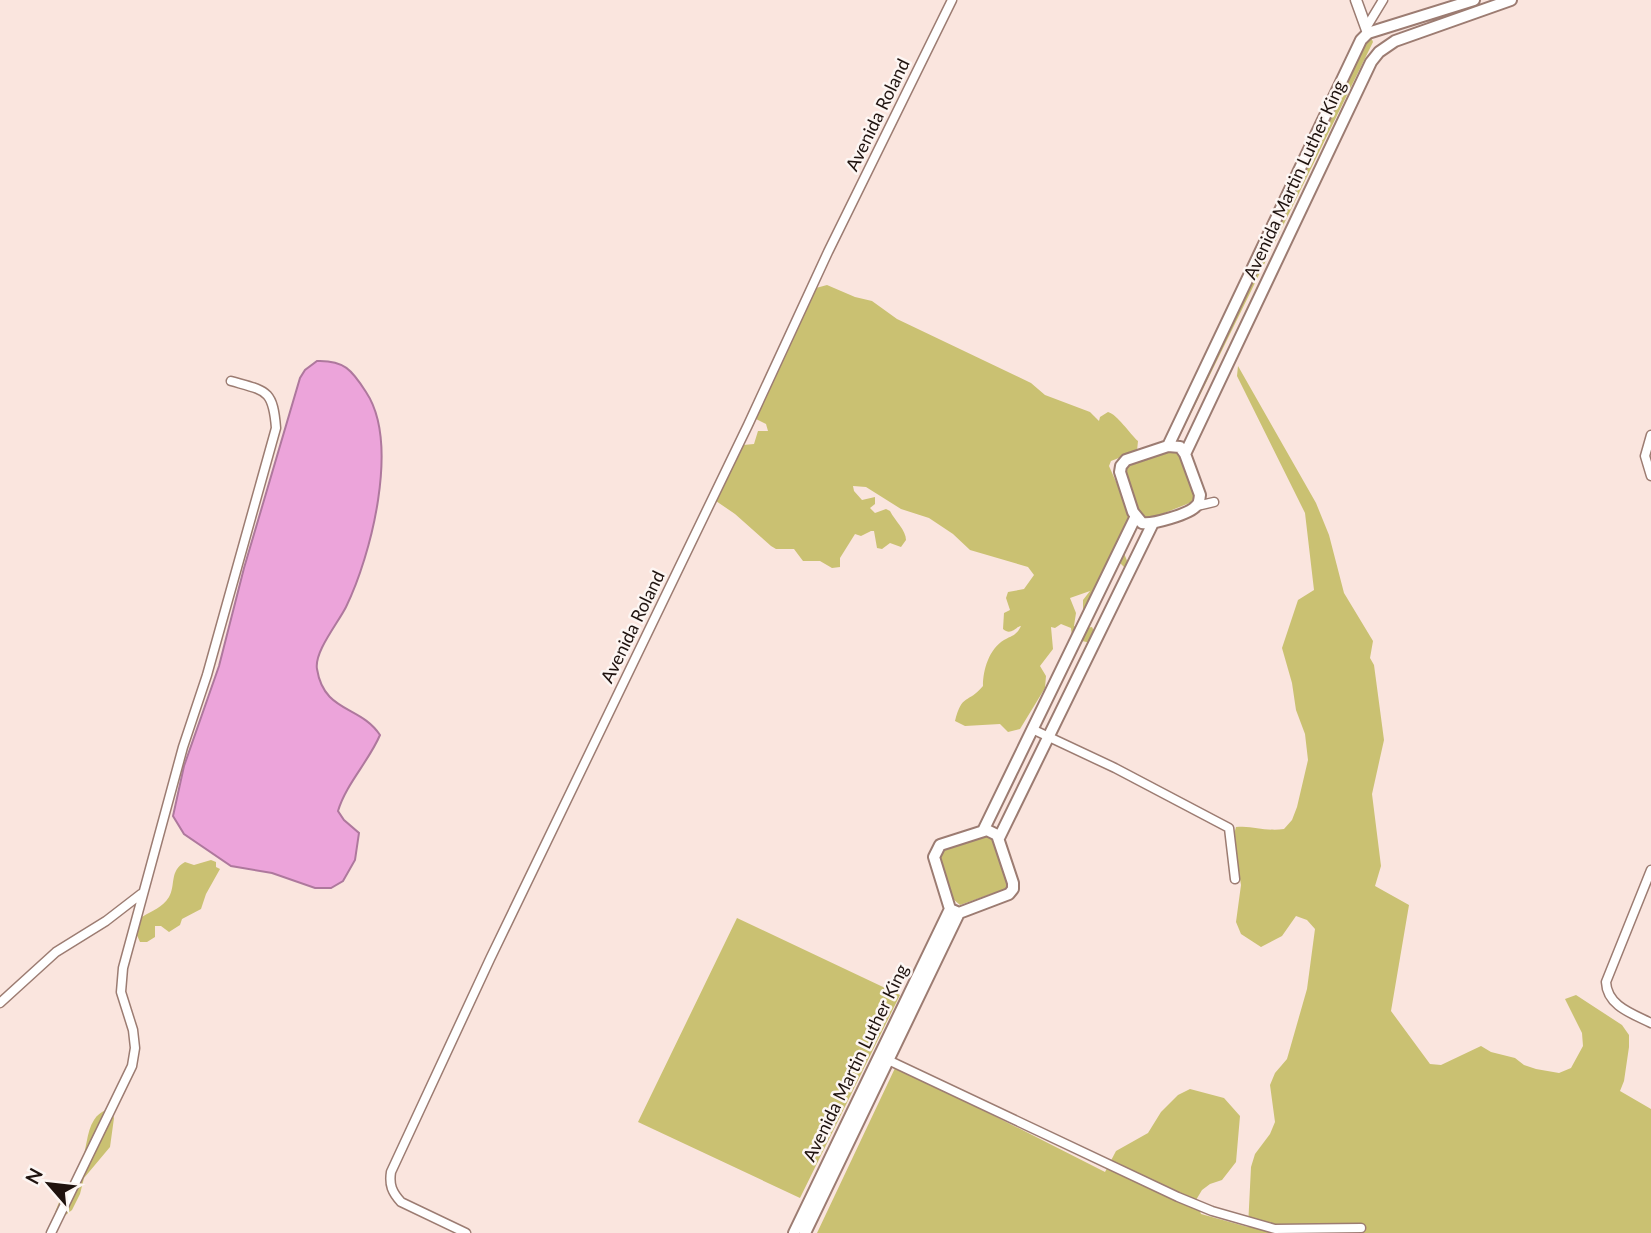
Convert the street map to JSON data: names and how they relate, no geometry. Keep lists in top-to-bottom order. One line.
{"streets":{"main road":["Avenida Martin Luther King"],"street":["Avenida Roland"]},"north":"top left"}
